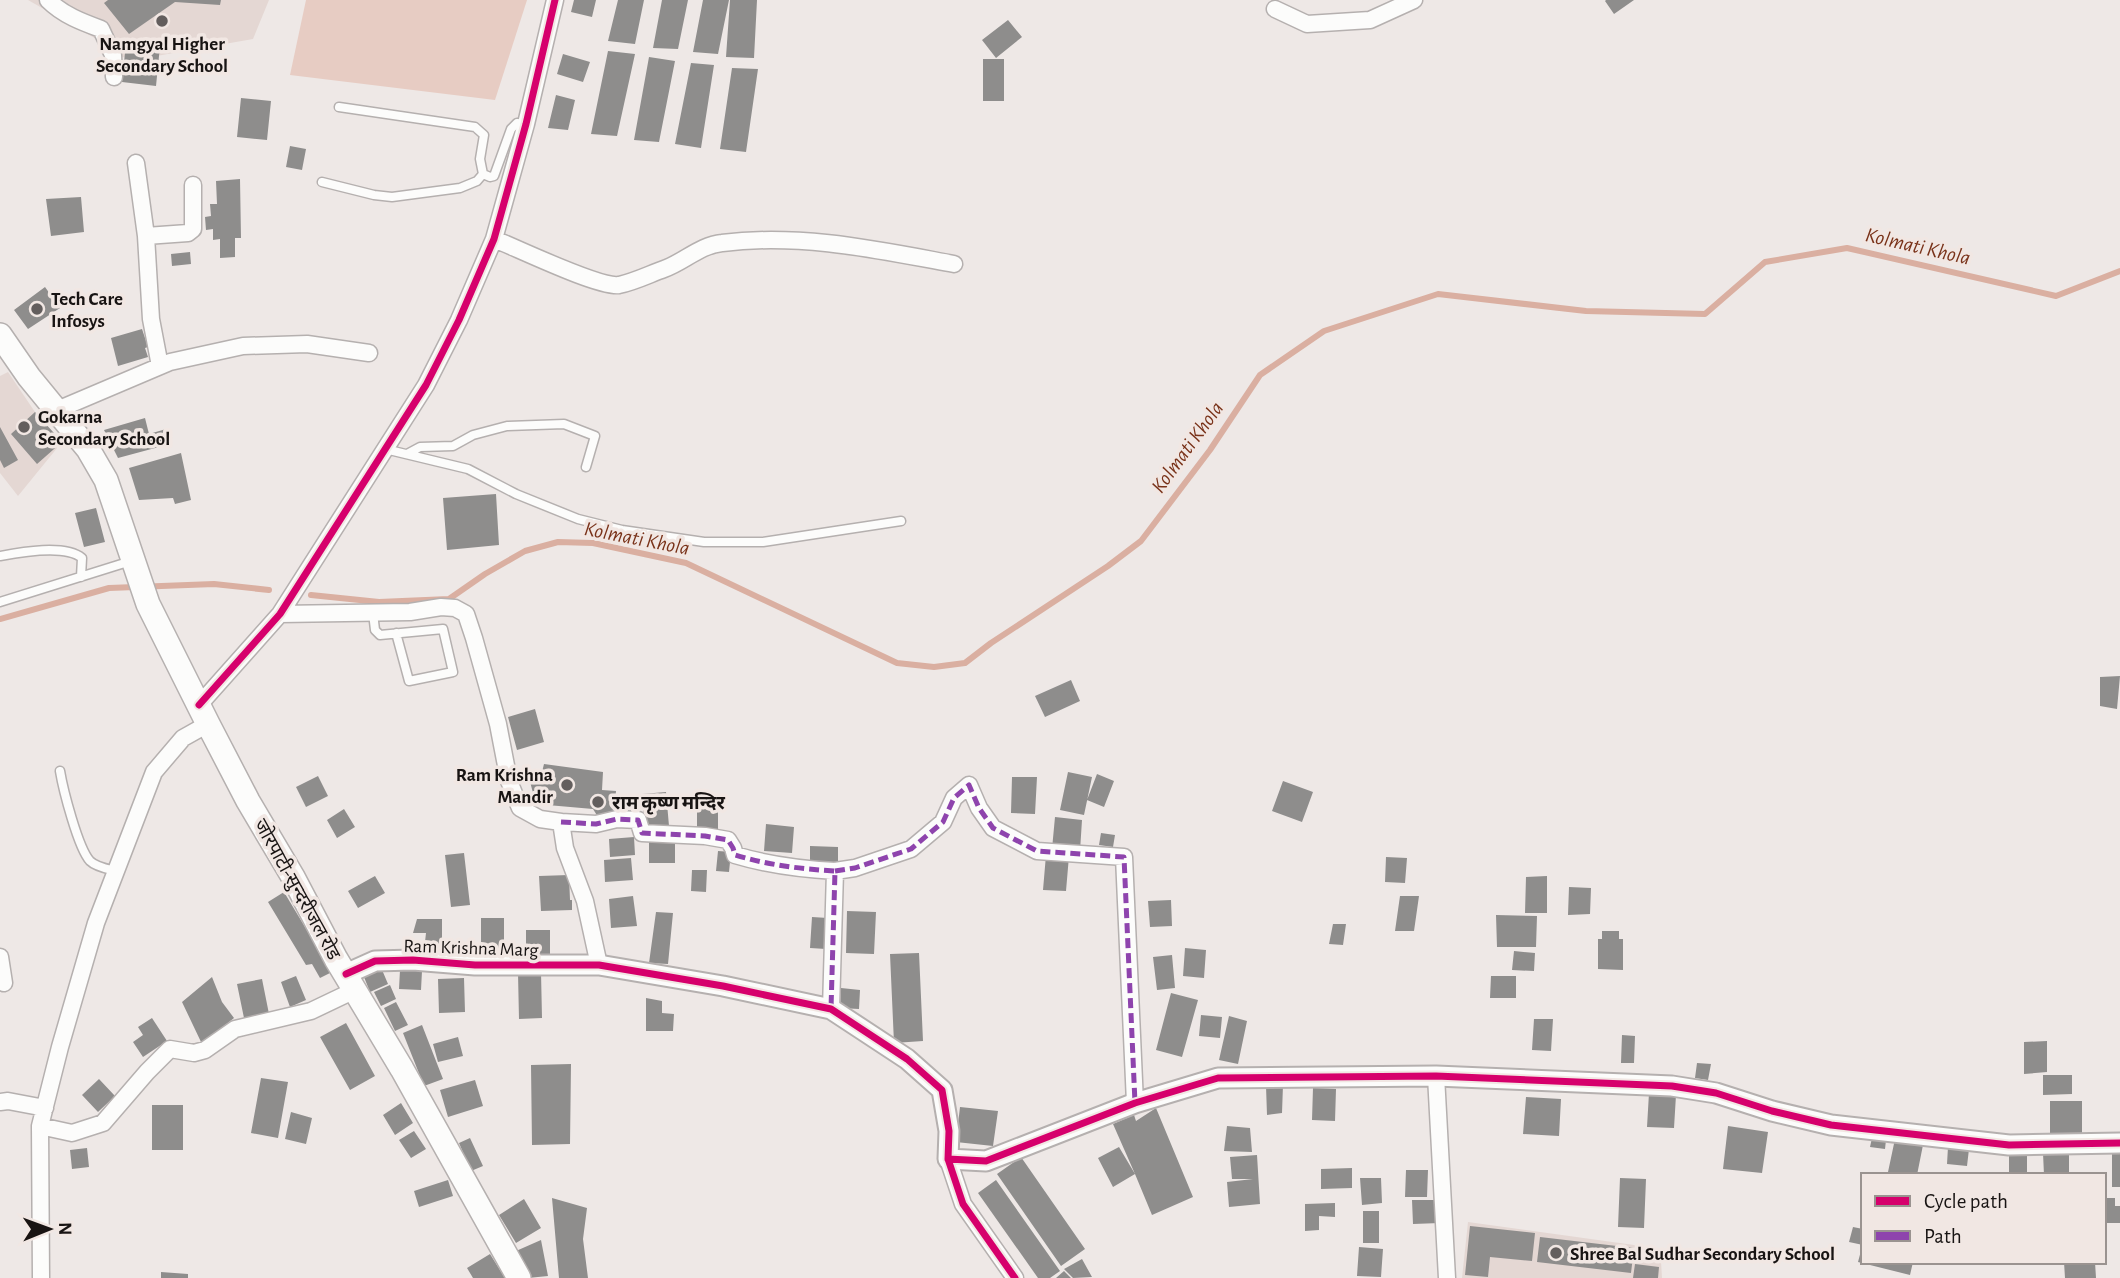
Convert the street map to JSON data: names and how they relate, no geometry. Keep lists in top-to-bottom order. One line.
{"streets":{"main road":["जोरपाटी-सुन्दरीजल रोड"],"street":["Ram Krishna Marg"]},"crossings":[["जोरपाटी-सुन्दरीजल रोड","Ram Krishna Marg"]],"water":["Kolmati Khola"],"places":["Namgyal Higher Secondary School","Tech Care Infosys","Gokarna Secondary School","Ram Krishna Mandir","राम कृष्ण मन्दिर","Shree Bal Sudhar Secondary School"],"legend":["Cycle path","Path"],"north":"right"}
